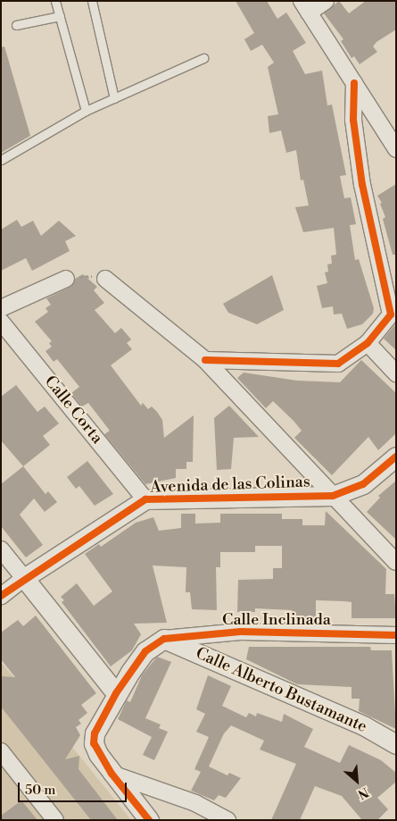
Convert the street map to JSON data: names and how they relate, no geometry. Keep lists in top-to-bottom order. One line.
{"streets":{"street":["Calle Corta","Avenida de las Colinas","Calle Inclinada","Calle Alberto Bustamante"]},"crossings":[["Calle Corta","Avenida de las Colinas"],["Calle Inclinada","Calle Alberto Bustamante"]],"scale_bar":"50 m","north":"bottom right"}
